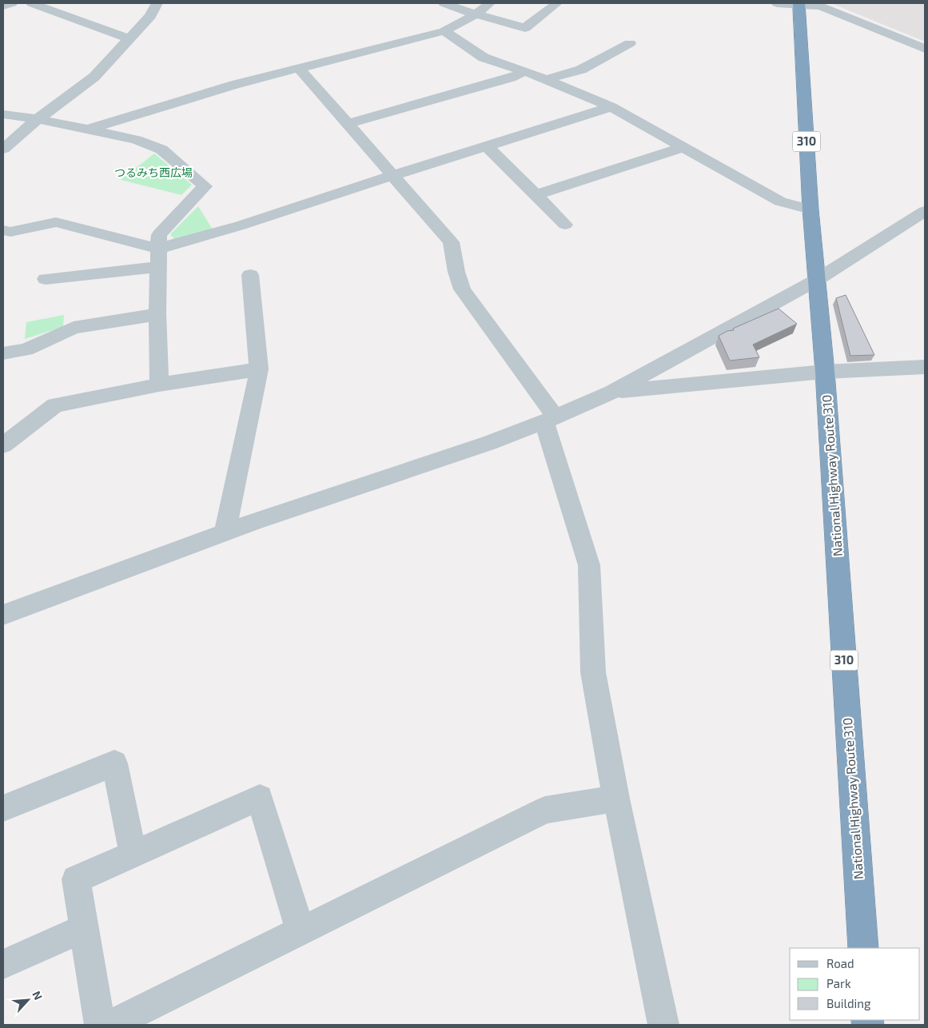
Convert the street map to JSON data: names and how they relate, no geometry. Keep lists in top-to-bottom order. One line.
{"streets":{"highway":["310","National Highway Route 310"]},"parks":["つるみち西広場"],"legend":["Road","Park","Building"],"north":"top right"}
